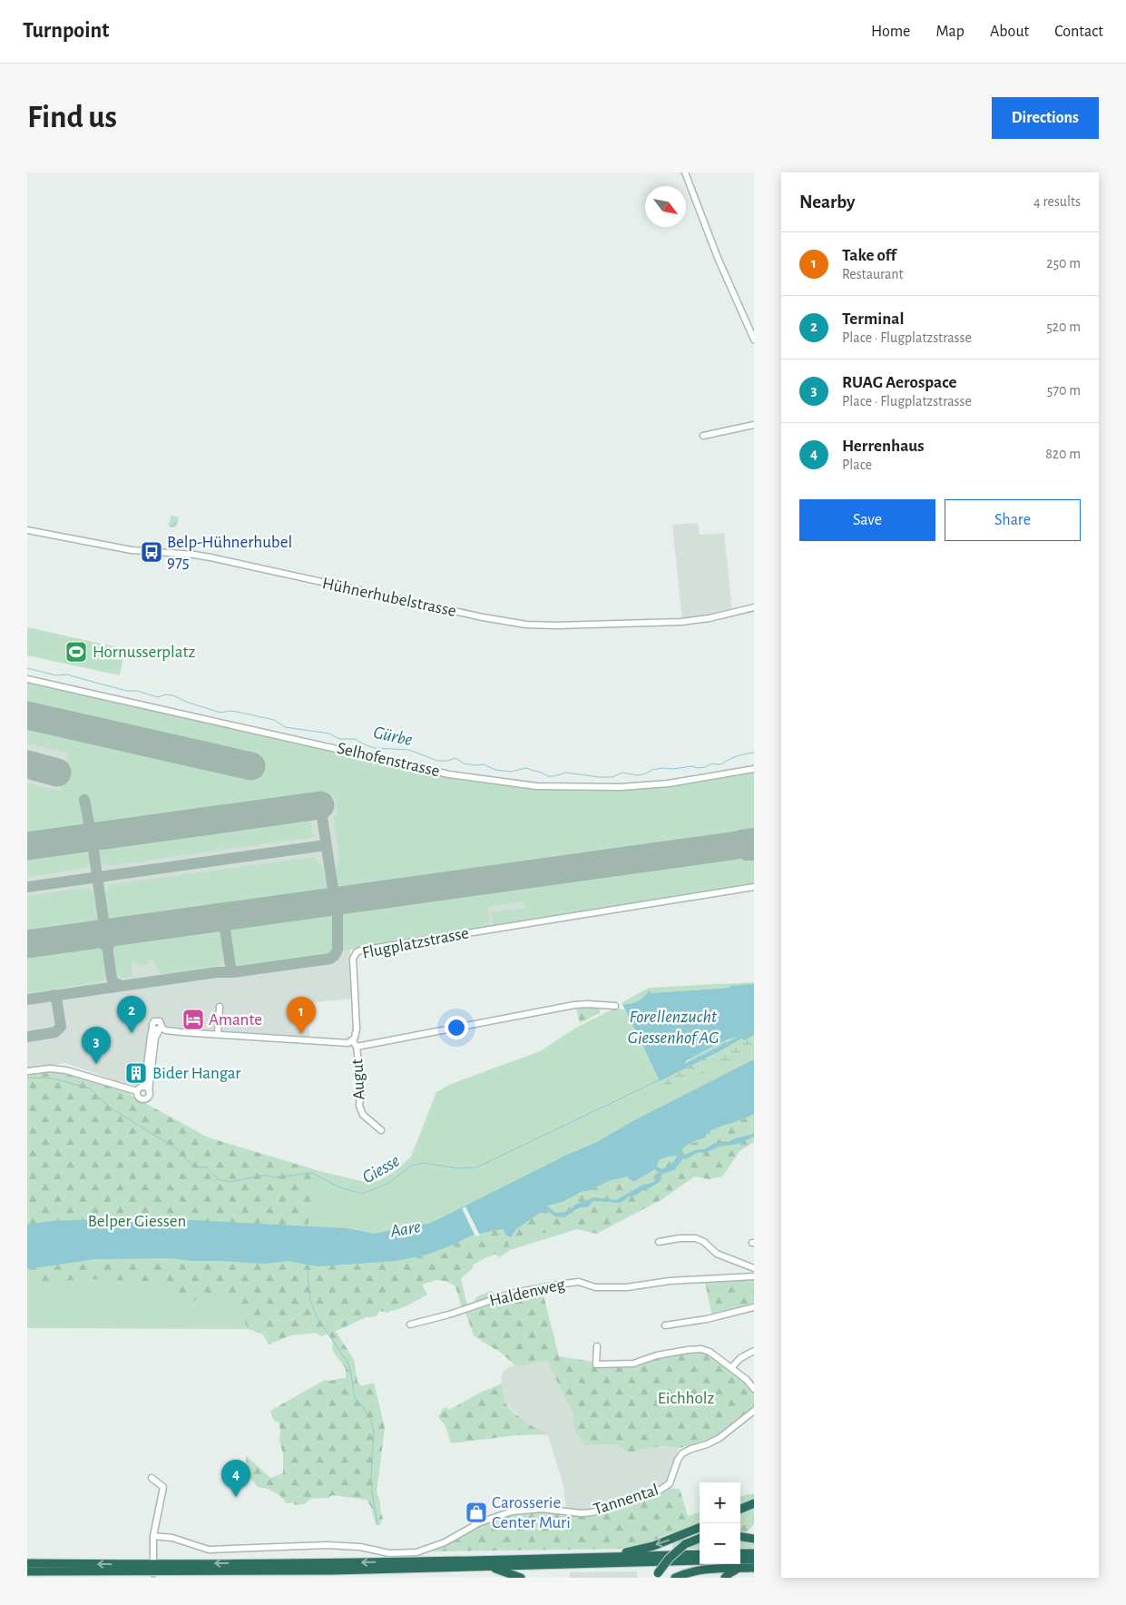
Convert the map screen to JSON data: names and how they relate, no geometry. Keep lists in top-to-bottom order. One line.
{"streets":{"street":["Hühnerhubelstrasse","Selhofenstrasse","Flugplatzstrasse","Augut","Haldenweg","Tannental"]},"water":["Gürbe","Forellenzucht Giessenhof AG","Giesse","Aare"],"parks":["Belper Giessen","Eichholz"],"places":{"bus stop":["Belp-Hühnerhubel 975"],"sports":["Hornusserplatz"],"hotel":["Amante"],"building":["Bider Hangar"],"shop":["Carosserie Center Muri"]},"north":"bottom right","page":{"header":"Turnpoint","nav":["Home","Map","About","Contact"],"buttons":["Directions",["Save","Share"]],"title":"Find us","heading":["Nearby","4 results"],"list":[{"mark":"1","name":"Take off","note":"Restaurant","value":"250 m"},{"mark":"2","name":"Terminal","note":"Place · Flugplatzstrasse","value":"520 m"},{"mark":"3","name":"RUAG Aerospace","note":"Place · Flugplatzstrasse","value":"570 m"},{"mark":"4","name":"Herrenhaus","note":"Place","value":"820 m"}],"pins":["2","1","3","4"],"map_buttons":["+","−"]}}
